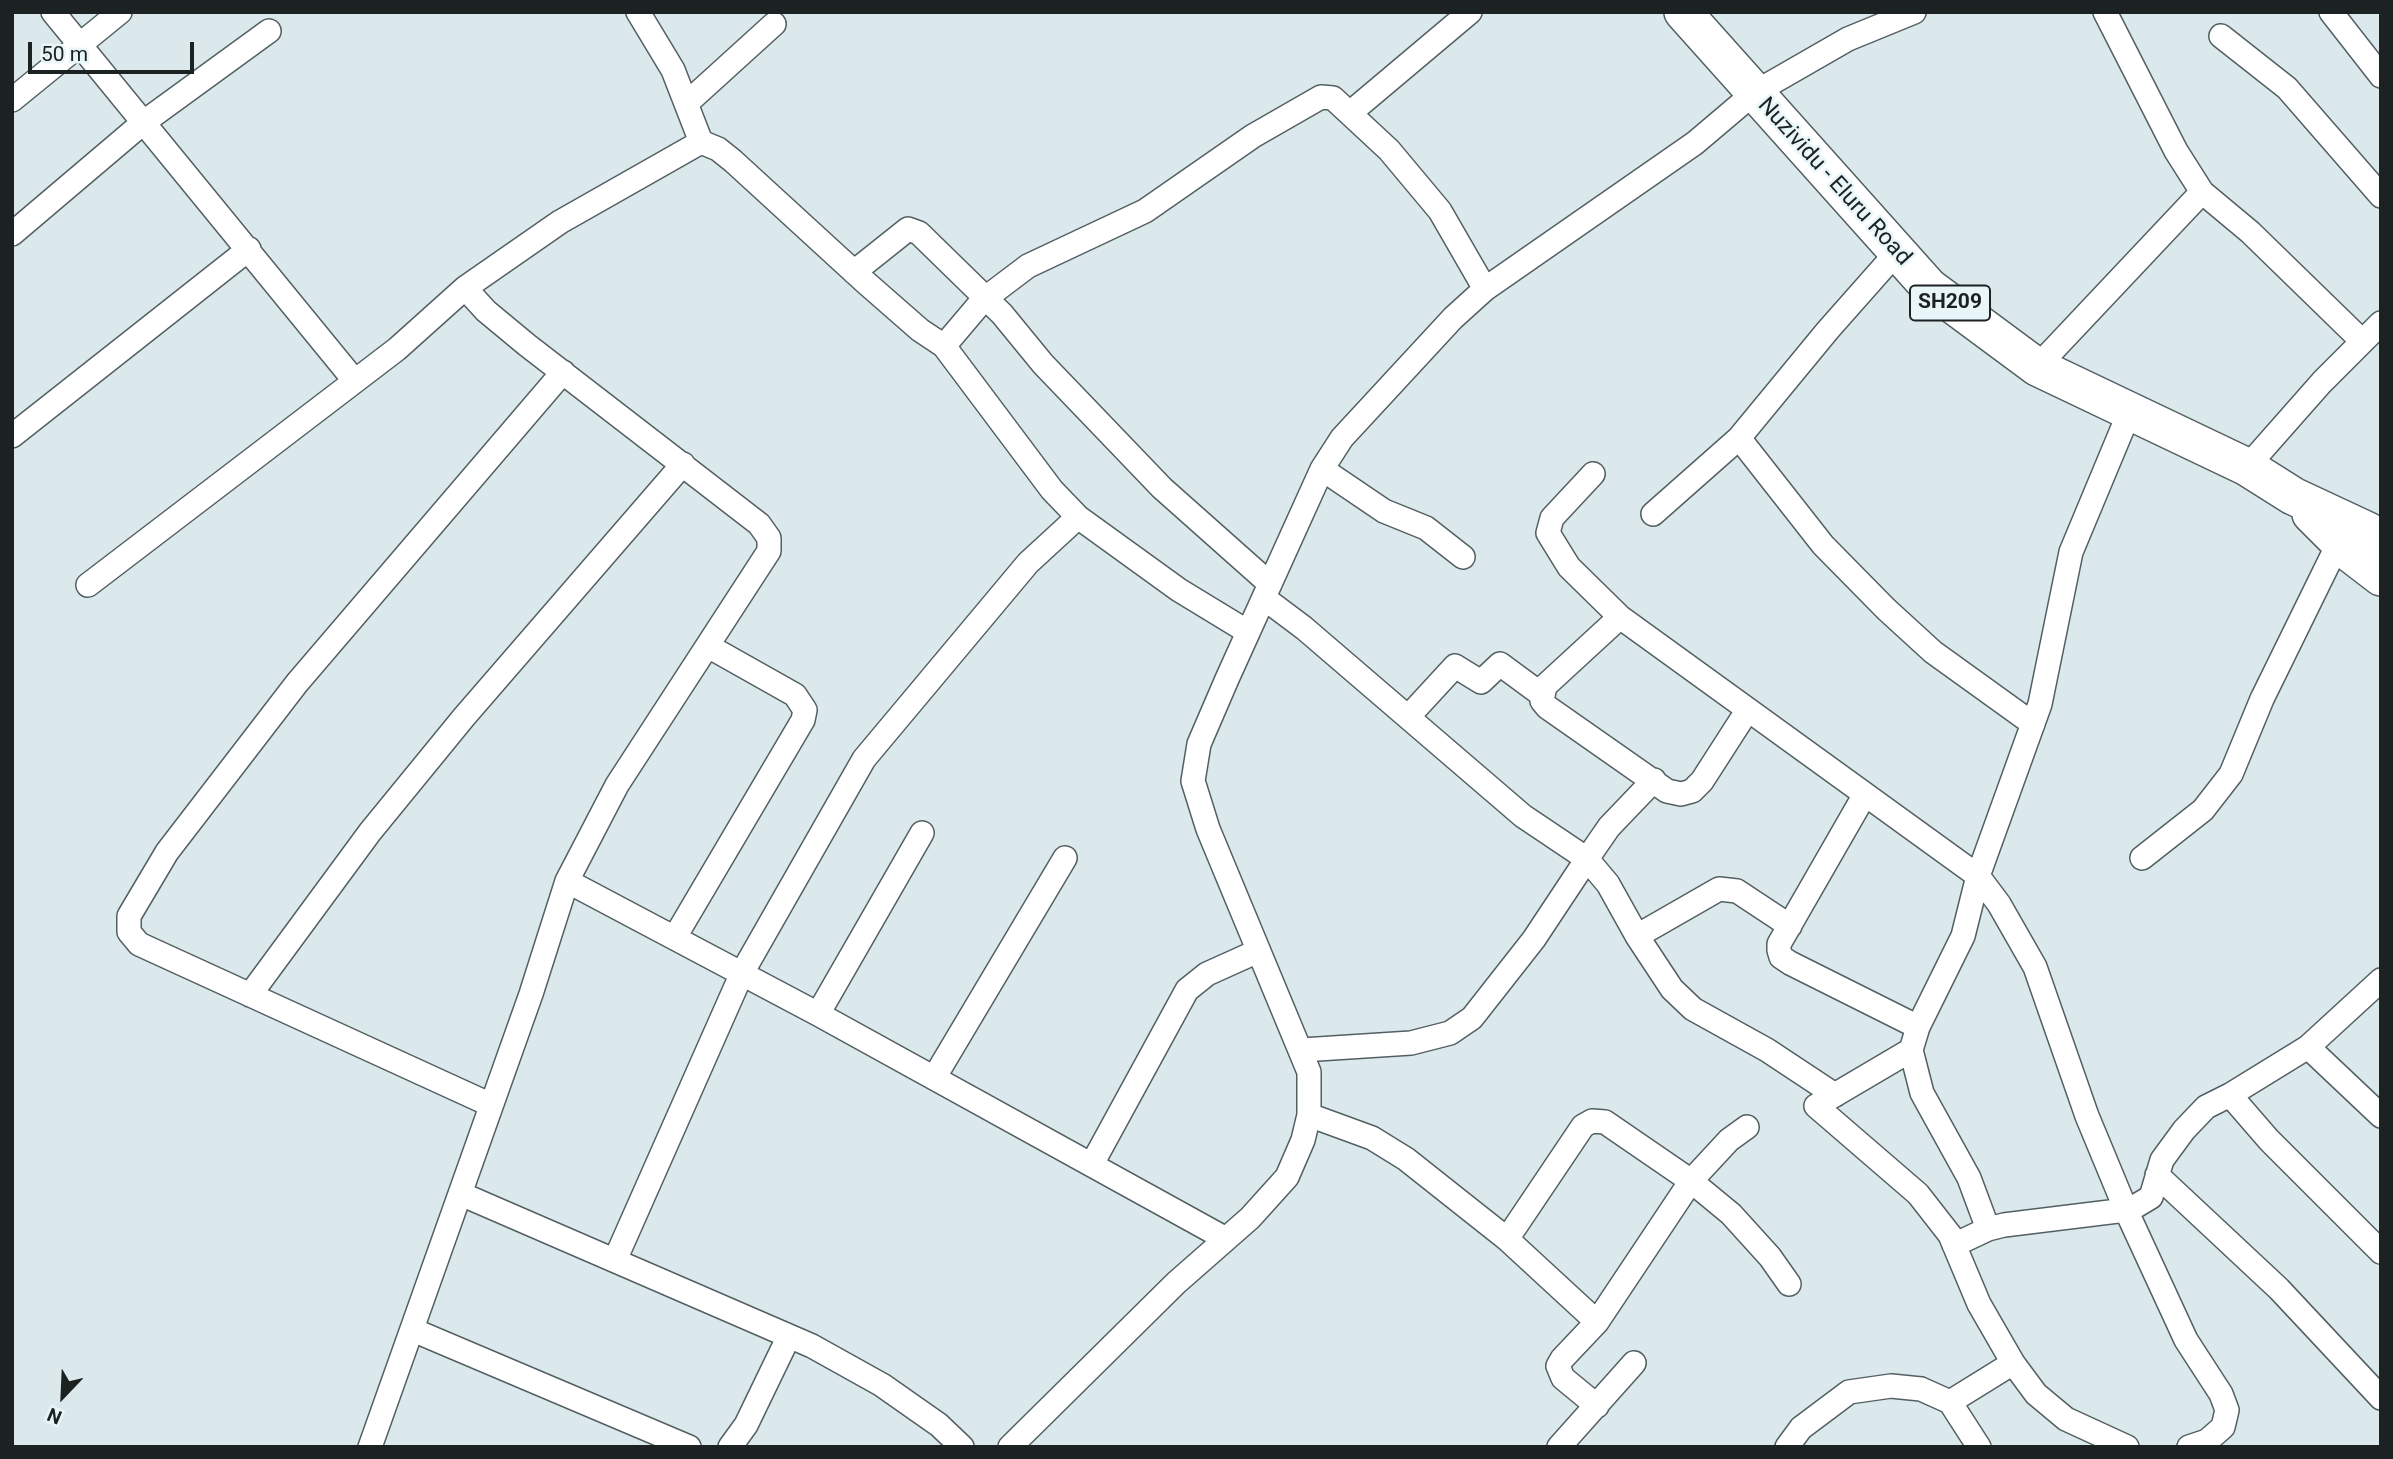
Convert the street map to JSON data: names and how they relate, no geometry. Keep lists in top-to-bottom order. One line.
{"streets":{"main road":["Nuzividu - Eluru Road","SH209"]},"scale_bar":"50 m","north":"bottom left"}
